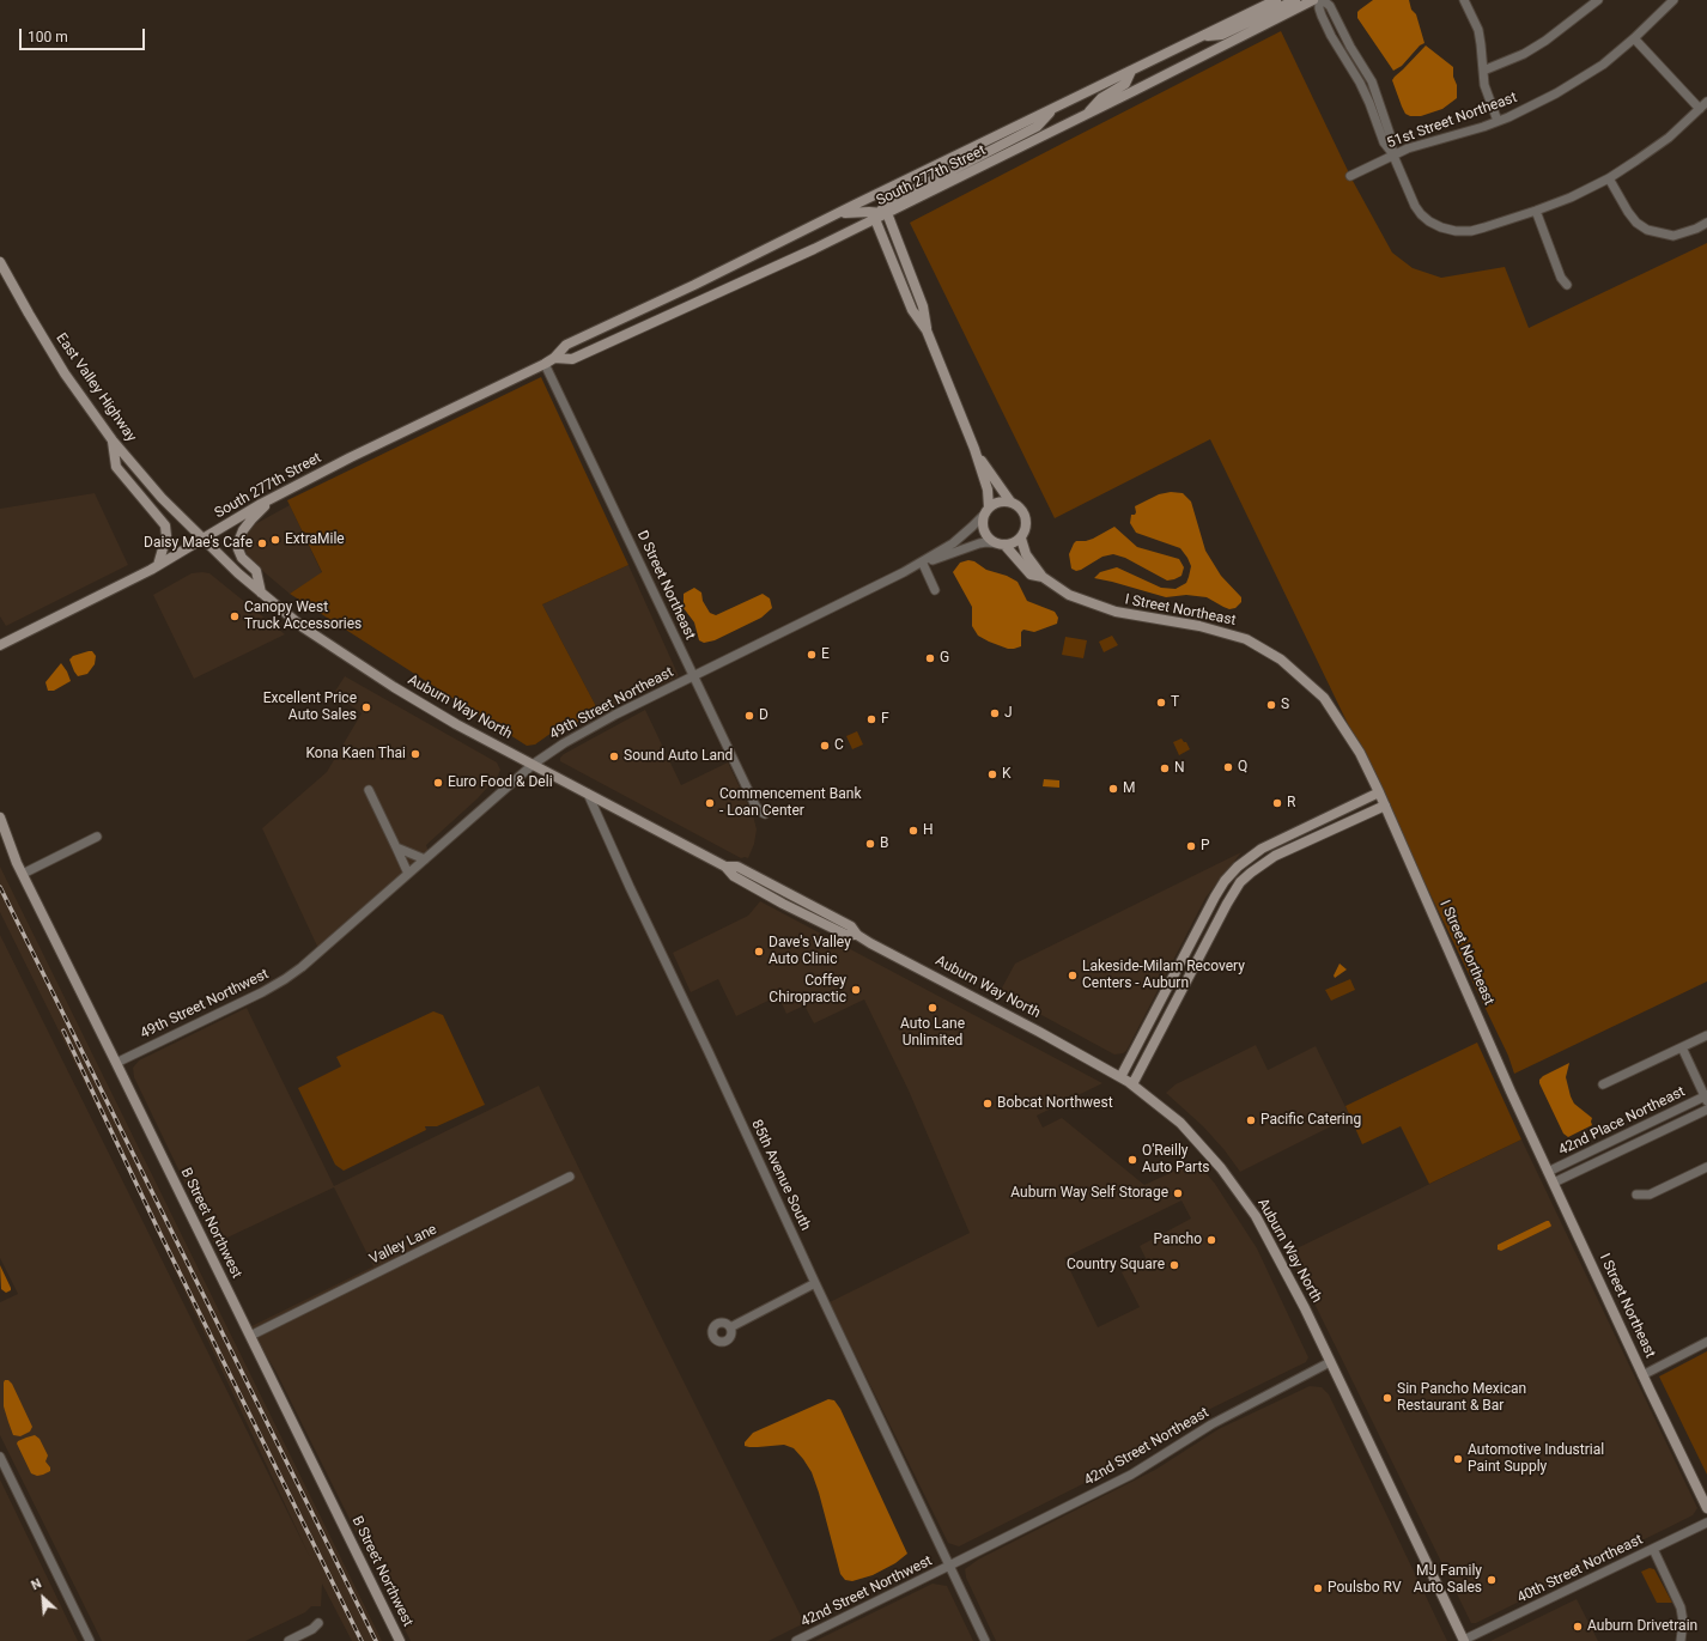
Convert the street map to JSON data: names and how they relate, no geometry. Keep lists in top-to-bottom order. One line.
{"streets":{"main road":["South 277th Street","East Valley Highway","I Street Northeast","Auburn Way North","B Street Northwest"],"street":["51st Street Northeast","D Street Northeast","49th Street Northeast","49th Street Northwest","42nd Place Northeast","85th Avenue South","Valley Lane","42nd Street Northeast","40th Street Northeast","42nd Street Northwest"]},"crossings":[["South 277th Street","East Valley Highway"],["South 277th Street","D Street Northeast"],["South 277th Street","Auburn Way North"],["East Valley Highway","Auburn Way North"],["D Street Northeast","49th Street Northeast"],["I Street Northeast","49th Street Northeast"],["I Street Northeast","42nd Place Northeast"],["49th Street Northeast","Auburn Way North"],["49th Street Northeast","49th Street Northwest"],["Auburn Way North","85th Avenue South"],["Auburn Way North","42nd Street Northeast"],["Auburn Way North","40th Street Northeast"],["49th Street Northwest","B Street Northwest"],["85th Avenue South","42nd Street Northeast"],["85th Avenue South","42nd Street Northwest"],["B Street Northwest","Valley Lane"],["42nd Street Northeast","42nd Street Northwest"]],"places":["ExtraMile","Daisy Mae's Cafe","Canopy West Truck Accessories","E","G","T","S","Excellent Price Auto Sales","J","D","F","C","Kona Kaen Thai","Sound Auto Land","Q","N","K","Euro Food & Deli","M","Commencement Bank - Loan Center","R","H","B","P","Dave's Valley Auto Clinic","Lakeside-Milam Recovery Centers - Auburn","Coffey Chiropractic","Auto Lane Unlimited","Bobcat Northwest","Pacific Catering","O'Reilly Auto Parts","Auburn Way Self Storage","Pancho","Country Square","Sin Pancho Mexican Restaurant & Bar","Automotive Industrial Paint Supply","MJ Family Auto Sales","Poulsbo RV","Auburn Drivetrain"],"scale_bar":"100 m","north":"top left"}
